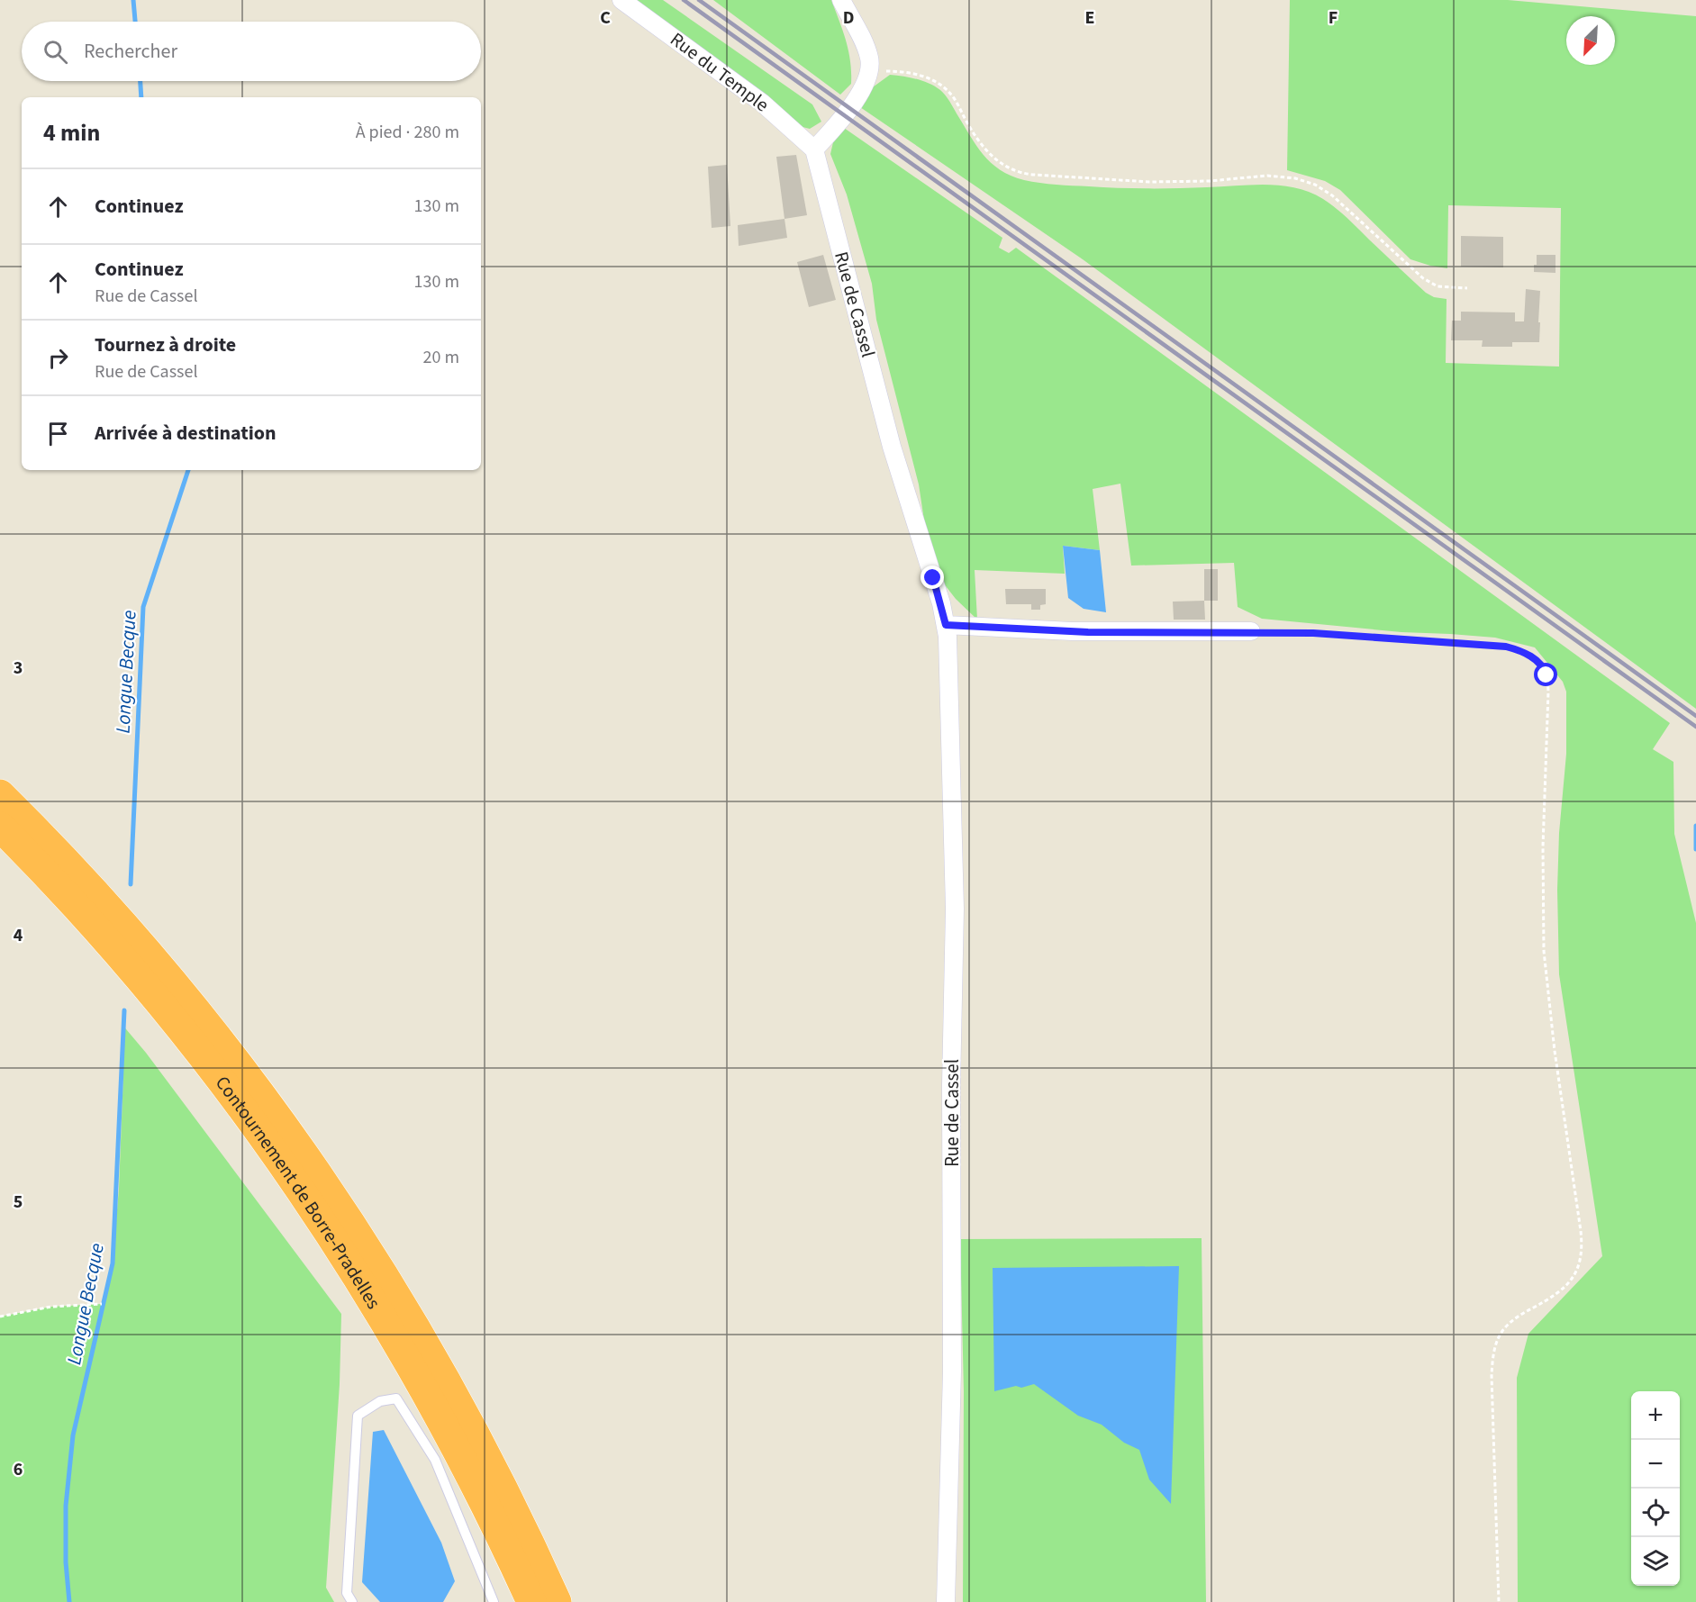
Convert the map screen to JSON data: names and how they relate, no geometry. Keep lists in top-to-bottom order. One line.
{"streets":{"highway":["Contournement de Borre-Pradelles"],"street":["Rue du Temple","Rue de Cassel"]},"crossings":[["Rue du Temple","Rue de Cassel"]],"water":["Longue Becque"],"north":"bottom left","page":{"search":"Rechercher","heading":["4 min","À pied · 280 m"],"list":[["Continuez","130 m"],["Continuez","Rue de Cassel","130 m"],["Tournez à droite","Rue de Cassel","20 m"],"Arrivée à destination"],"map_buttons":["+","−"]},"grid":{"columns":["C","D","E","F"],"rows":["3","4","5","6"]}}
